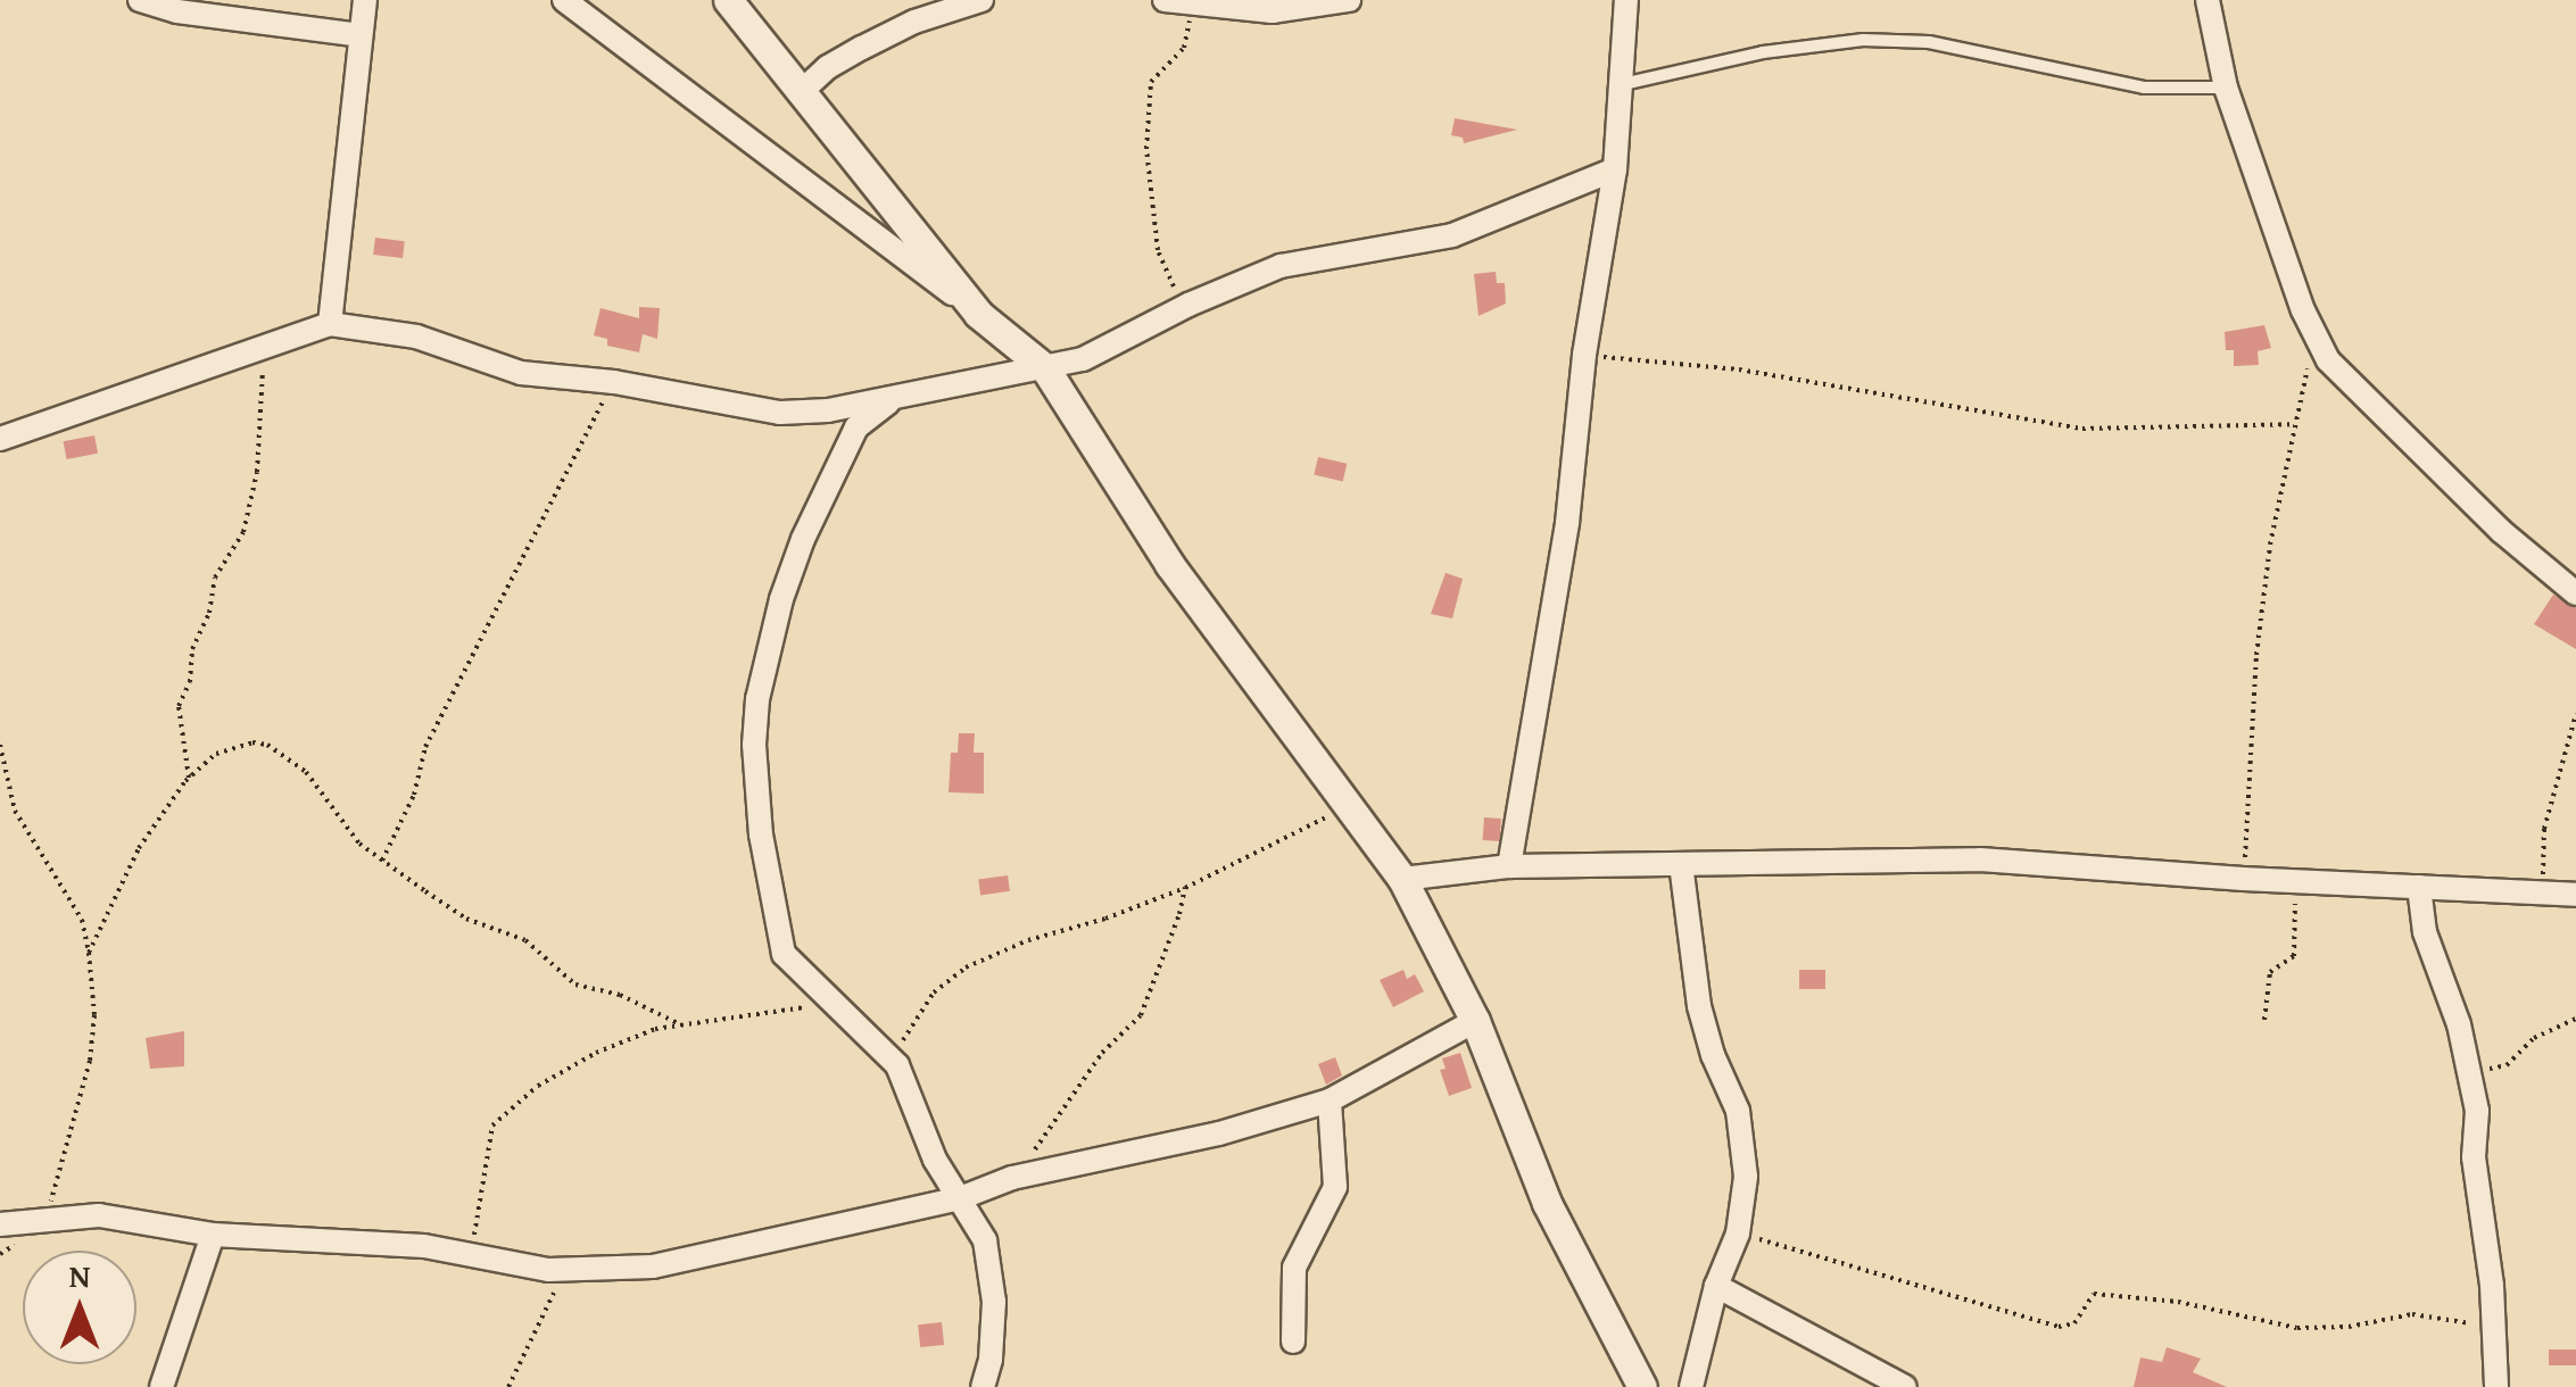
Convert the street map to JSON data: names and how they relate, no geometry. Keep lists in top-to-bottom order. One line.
{"north":"top"}
